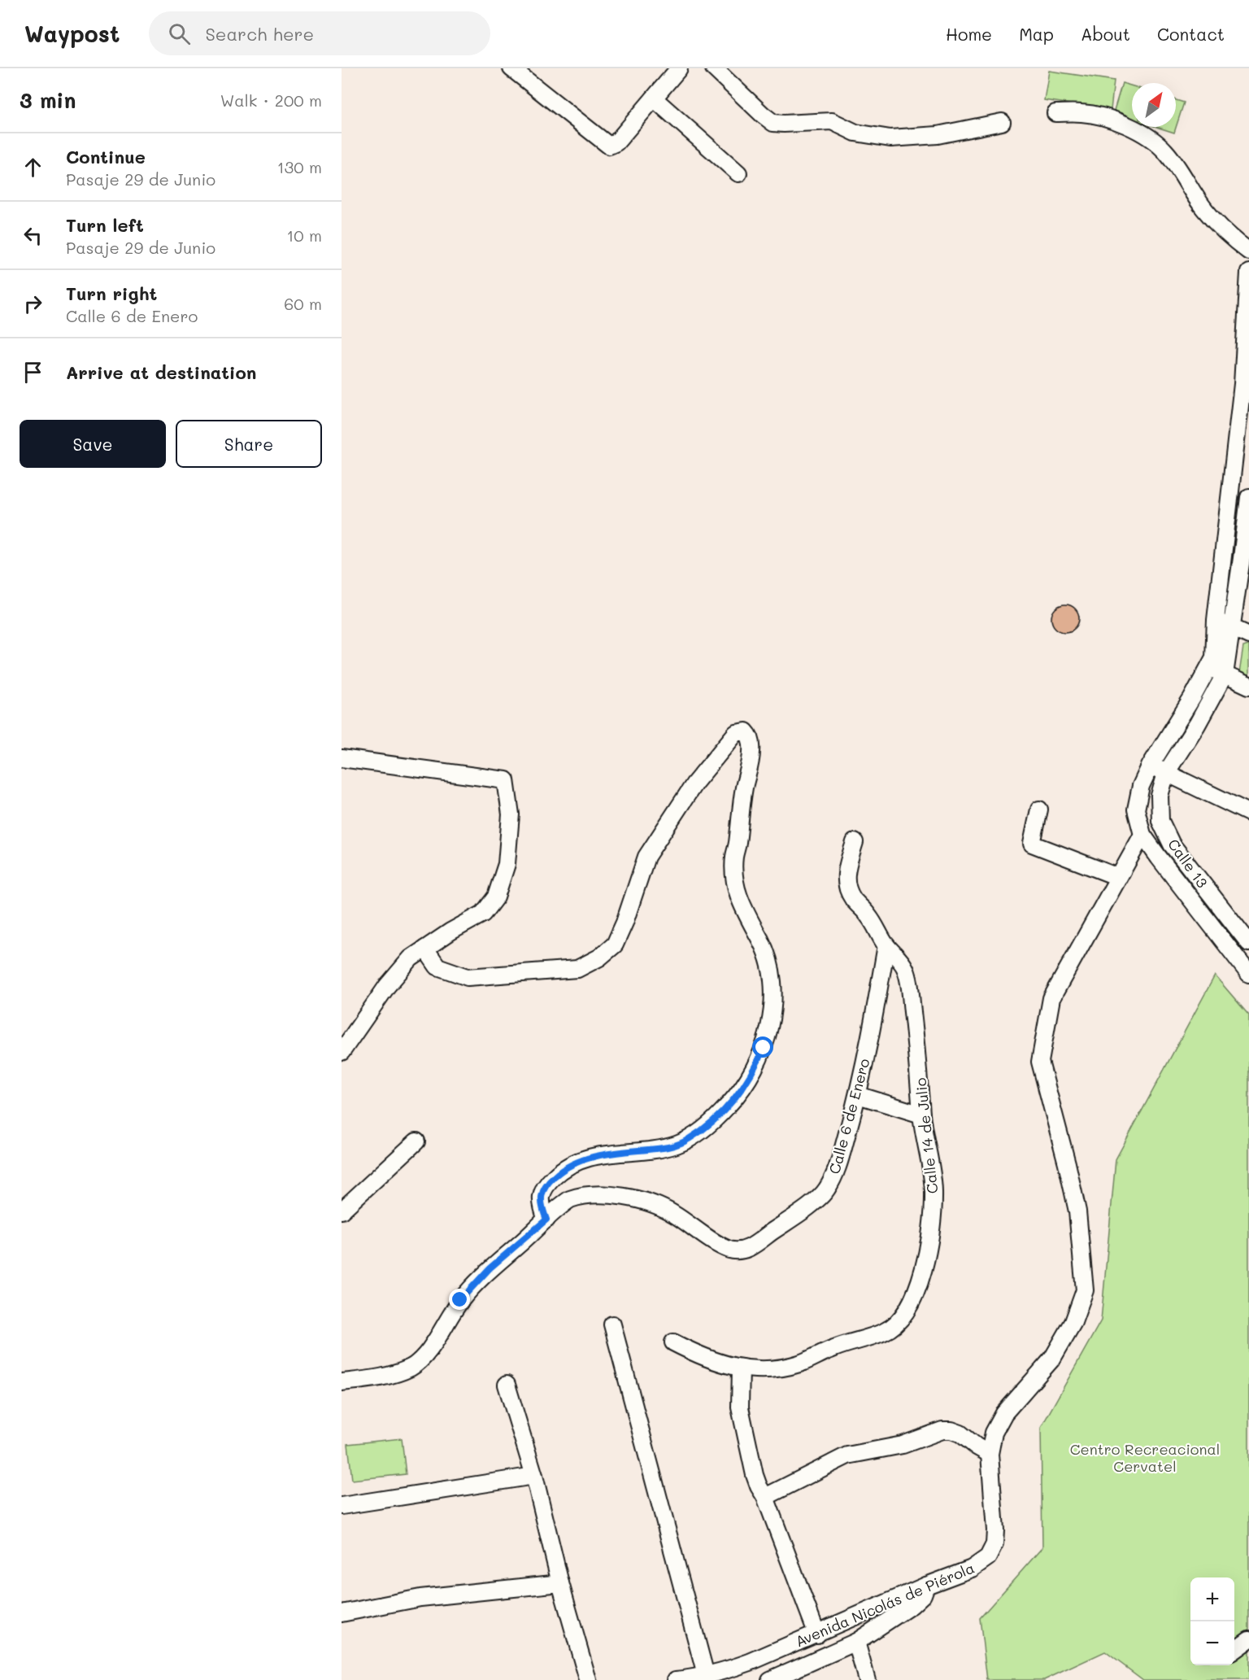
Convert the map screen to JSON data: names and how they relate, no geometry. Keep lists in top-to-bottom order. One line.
{"streets":{"street":["Calle 13","Calle 6 de Enero","Calle 14 de Julio","Avenida Nicolás de Piérola"]},"crossings":[["Calle 6 de Enero","Calle 14 de Julio"]],"parks":["Centro Recreacional Cervatel"],"north":"top right","page":{"header":"Waypost","search":"Search here","nav":["Home","Map","About","Contact"],"heading":["3 min","Walk · 200 m"],"list":[["Continue","Pasaje 29 de Junio","130 m"],["Turn left","Pasaje 29 de Junio","10 m"],["Turn right","Calle 6 de Enero","60 m"],"Arrive at destination"],"buttons":["Save","Share"],"map_buttons":["+","−"]}}
